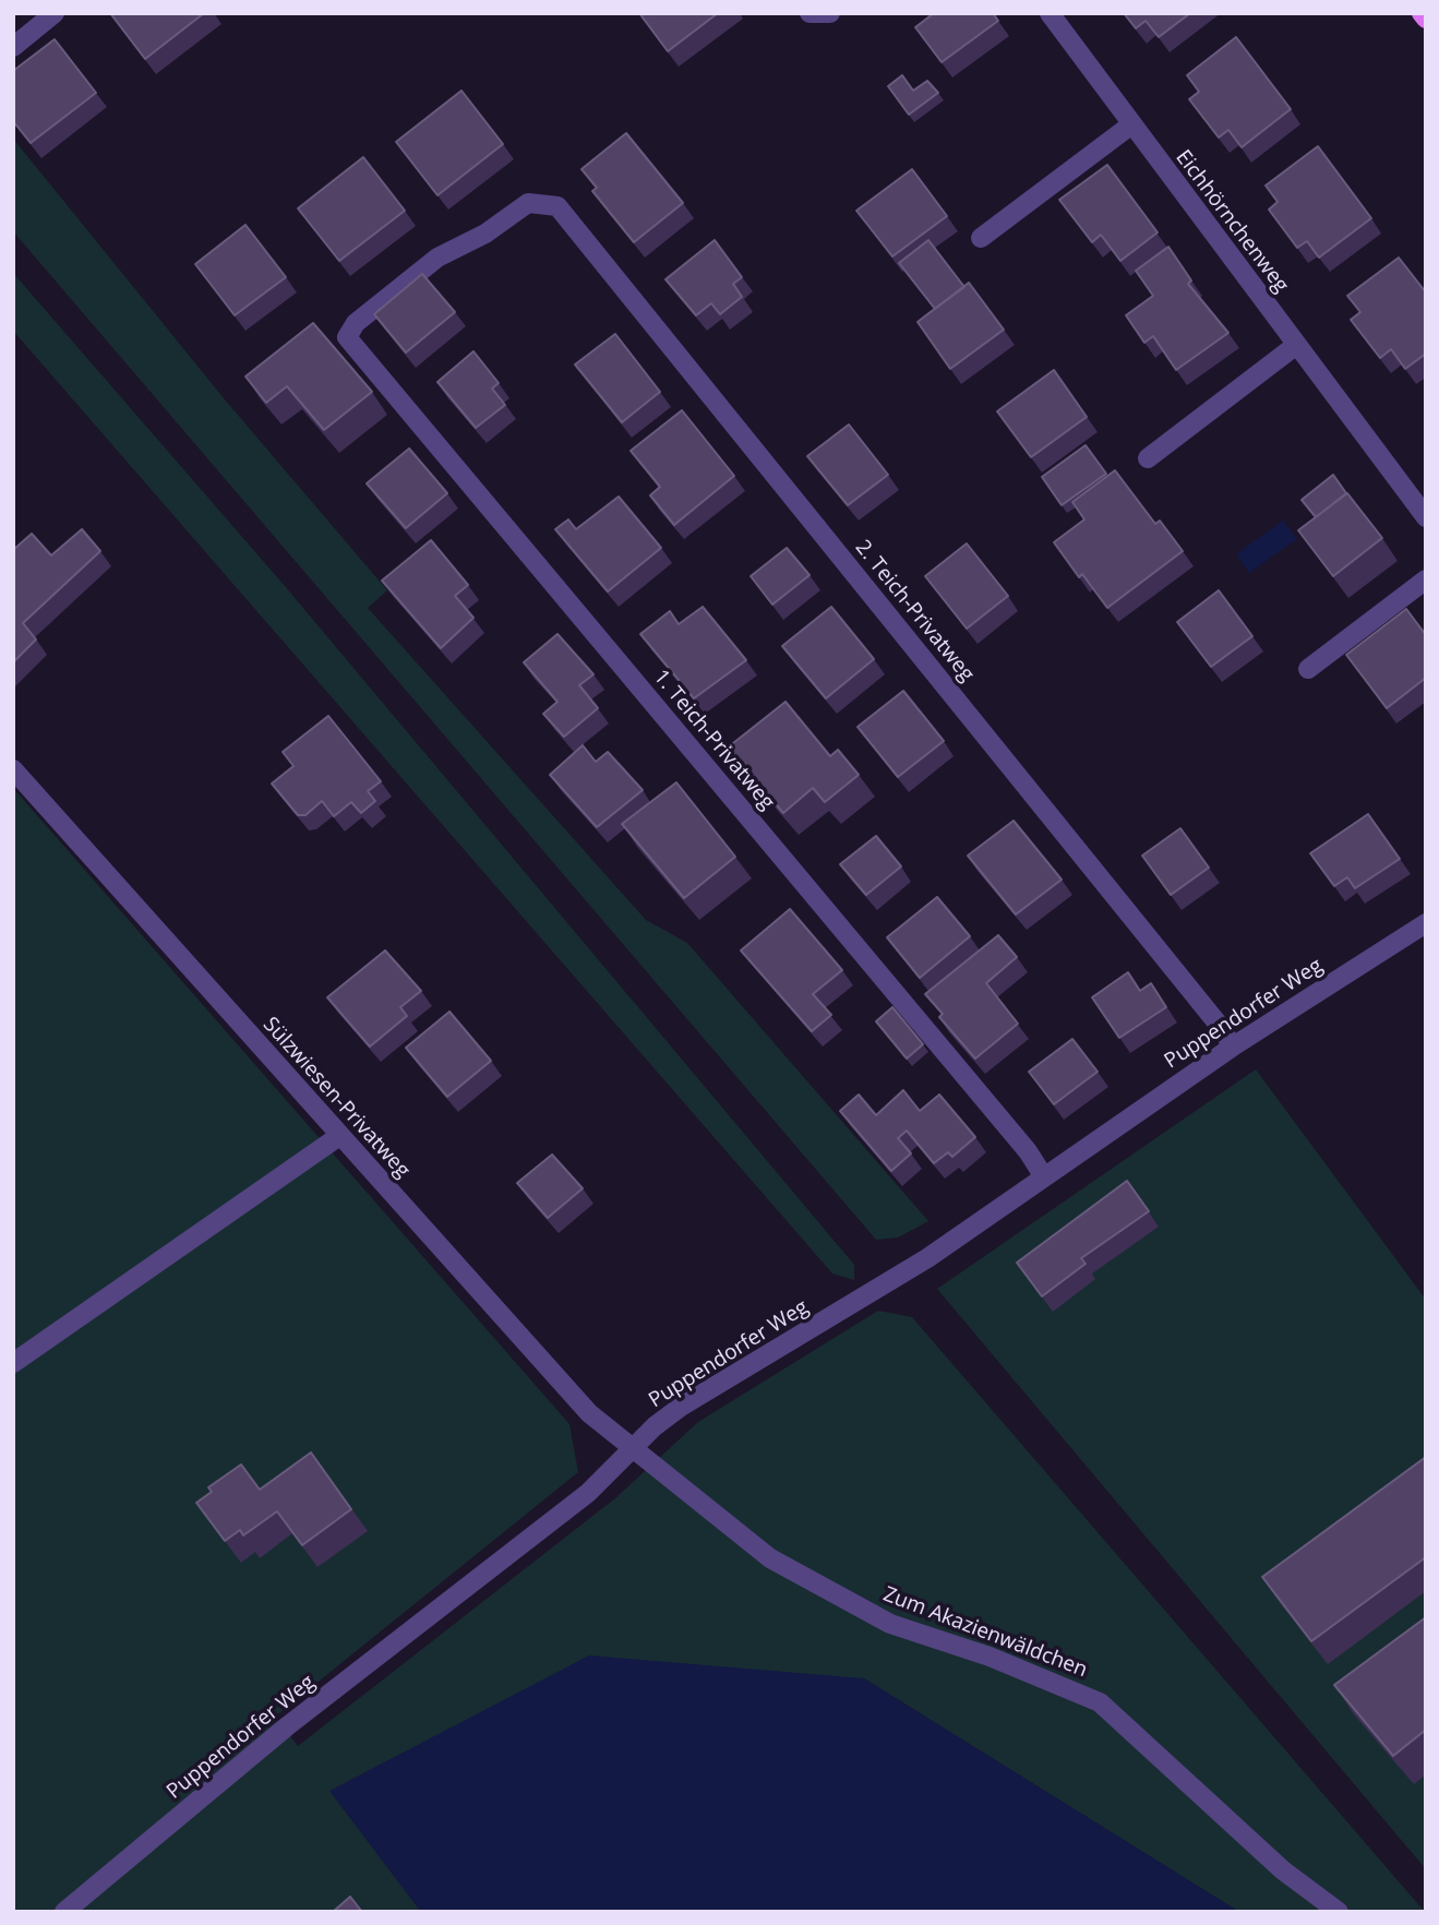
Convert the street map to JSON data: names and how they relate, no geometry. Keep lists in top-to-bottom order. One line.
{"streets":{"street":["Eichhörnchenweg","2. Teich-Privatweg","1. Teich-Privatweg","Puppendorfer Weg","Sülzwiesen-Privatweg","Zum Akazienwäldchen"]},"crossings":[["2. Teich-Privatweg","1. Teich-Privatweg"],["2. Teich-Privatweg","Puppendorfer Weg"],["1. Teich-Privatweg","Puppendorfer Weg"],["Puppendorfer Weg","Sülzwiesen-Privatweg"],["Puppendorfer Weg","Zum Akazienwäldchen"],["Sülzwiesen-Privatweg","Zum Akazienwäldchen"]]}
